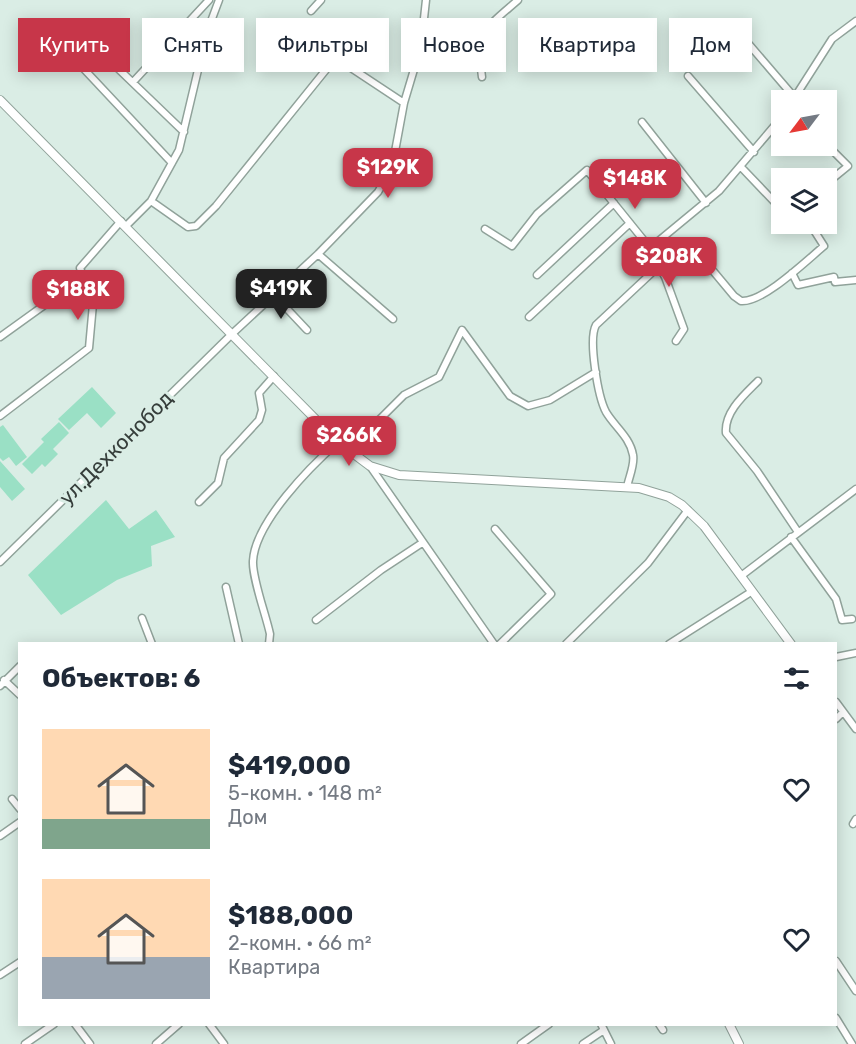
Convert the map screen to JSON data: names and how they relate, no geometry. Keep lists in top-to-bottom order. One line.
{"streets":{"street":["ул.Дехконобод"]},"north":"bottom left","page":{"chip":["Купить","Снять","Фильтры","Новое","Квартира","Дом"],"price":["$129K","$148K","$208K","$419K","$188K","$266K"],"heading":"Объектов: 6","list":[{"name":"$419,000","note":"5-комн. · 148 m² · Дом"},{"name":"$188,000","note":"2-комн. · 66 m² · Квартира"}]}}
